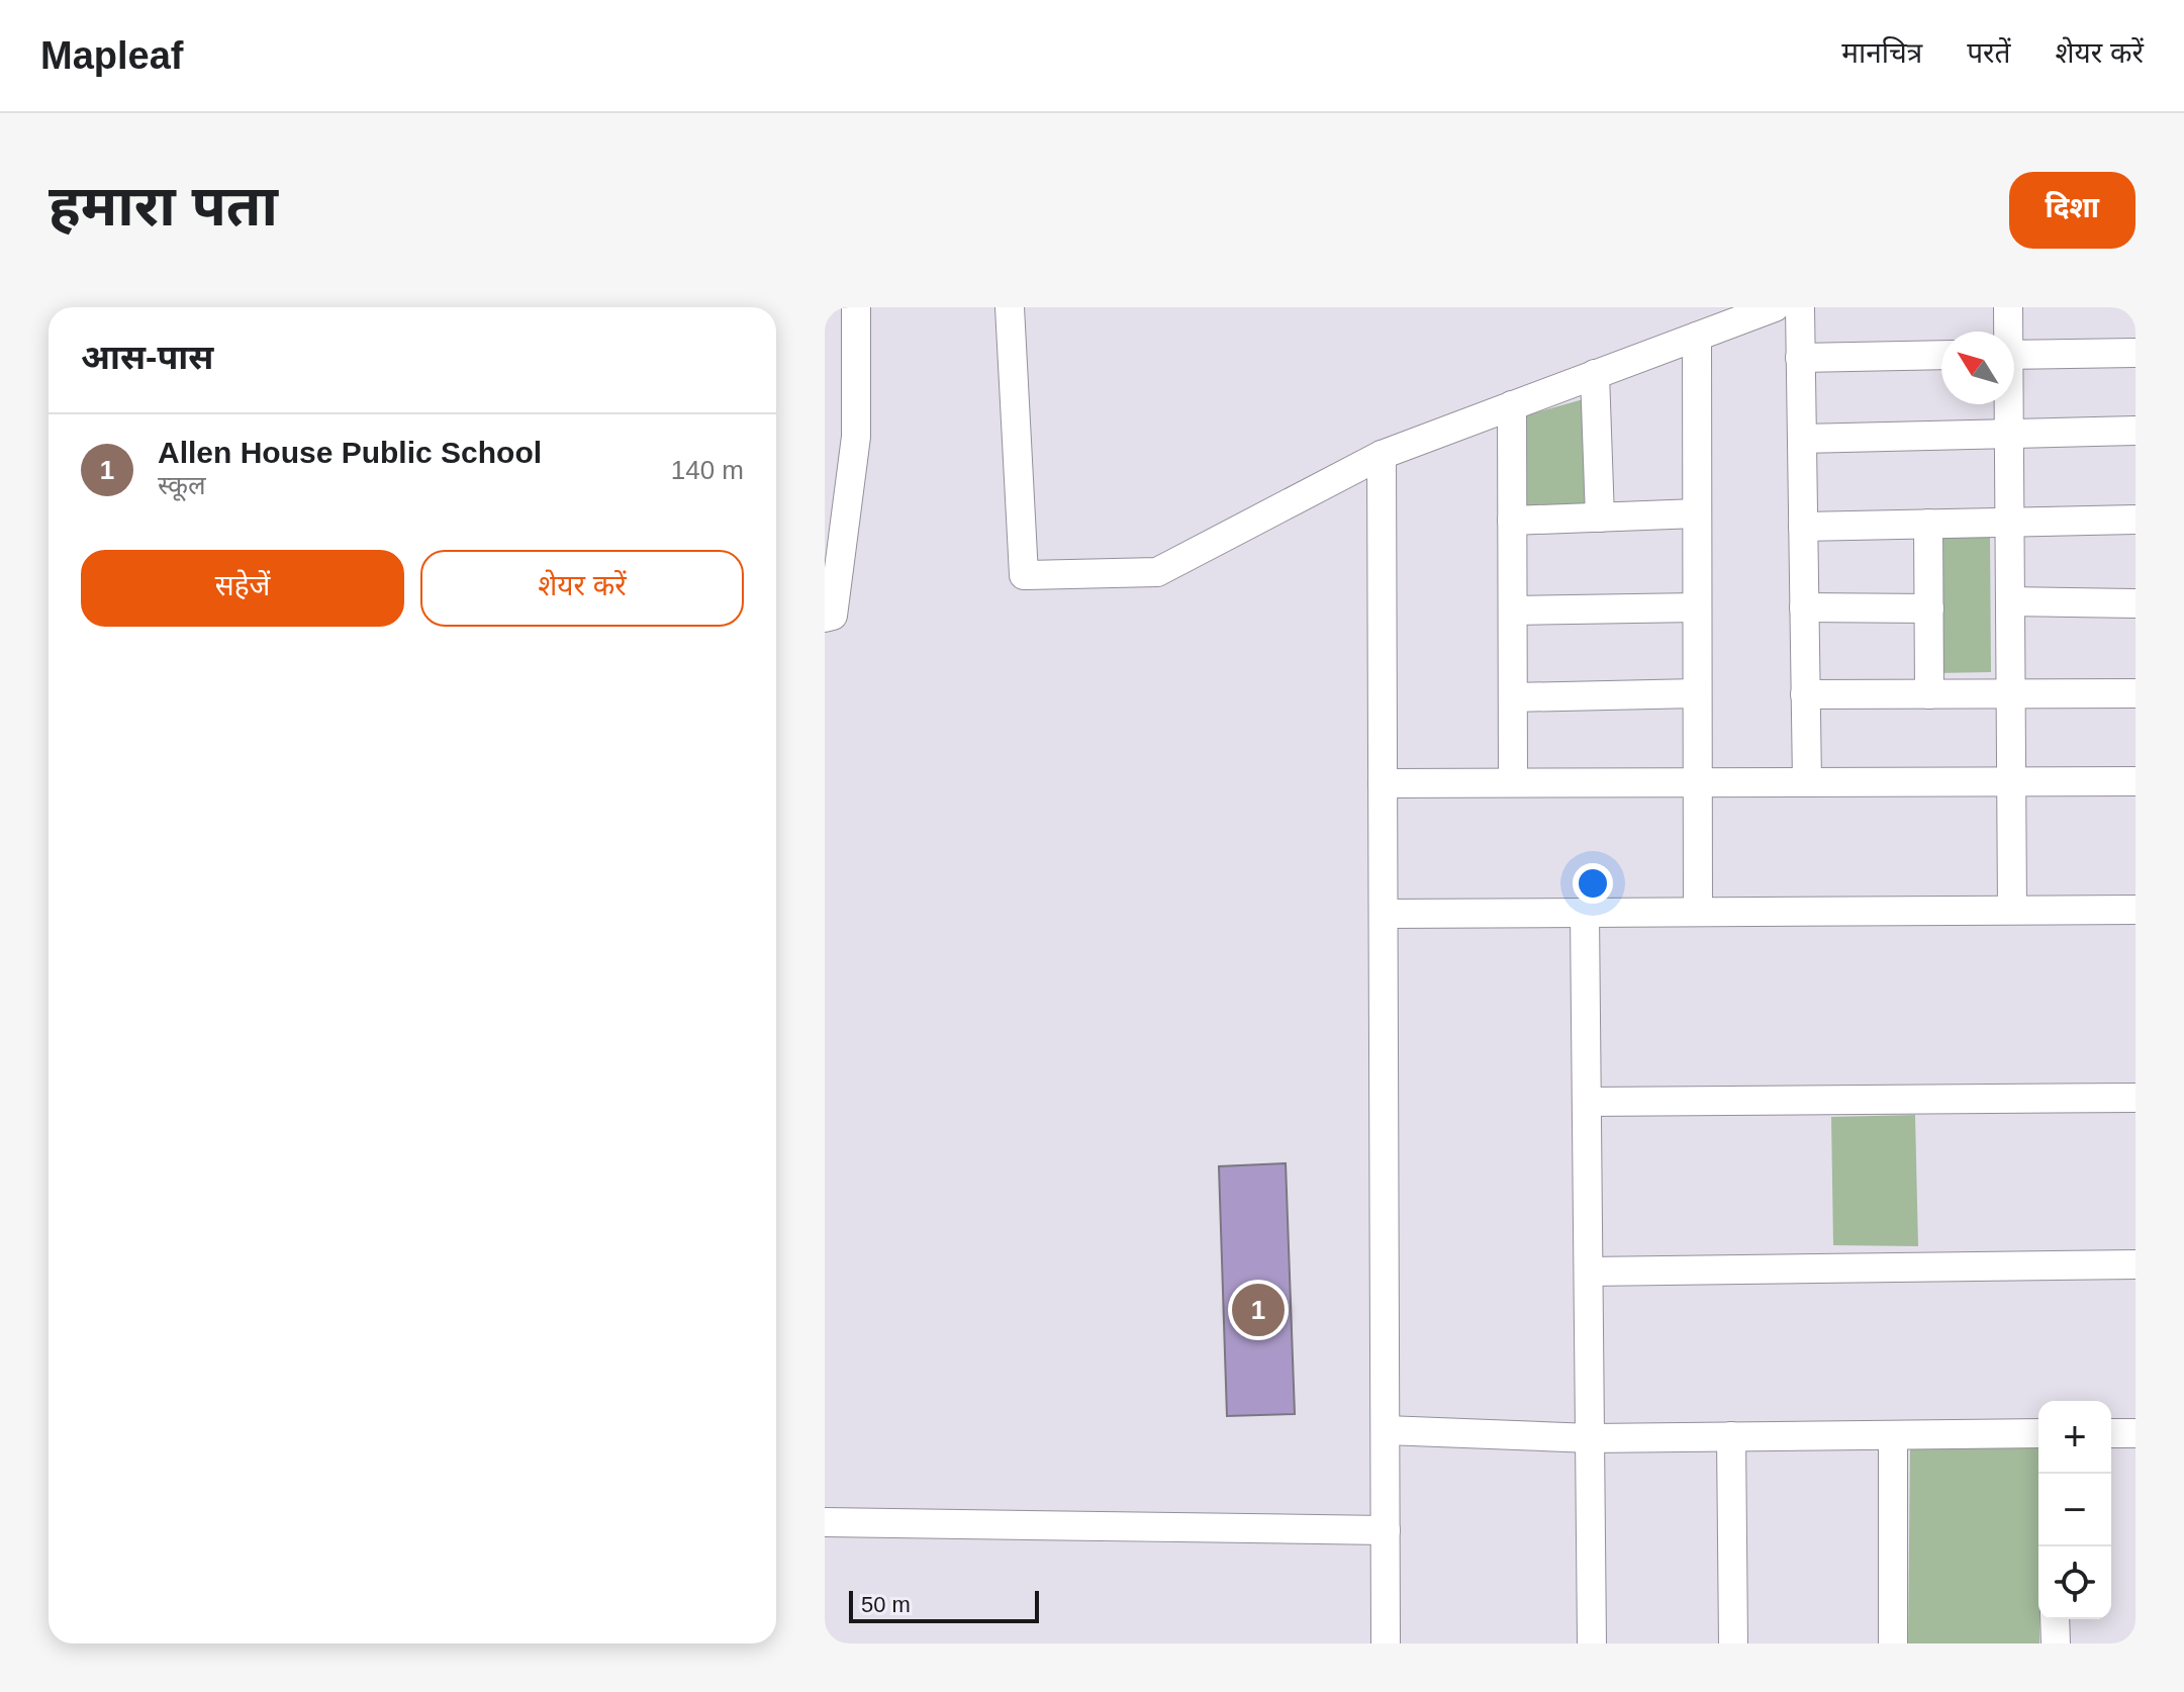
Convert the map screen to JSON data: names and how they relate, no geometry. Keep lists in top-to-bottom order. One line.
{"scale_bar":"50 m","north":"top left","page":{"header":"Mapleaf","nav":["मानचित्र","परतें","शेयर करें"],"buttons":["दिशा",["सहेजें","शेयर करें"]],"title":"हमारा पता","heading":"आस-पास","list":[{"mark":"1","name":"Allen House Public School","note":"स्कूल","value":"140 m"}],"pins":"1","map_buttons":["+","−"],"scale":"50 m"}}
